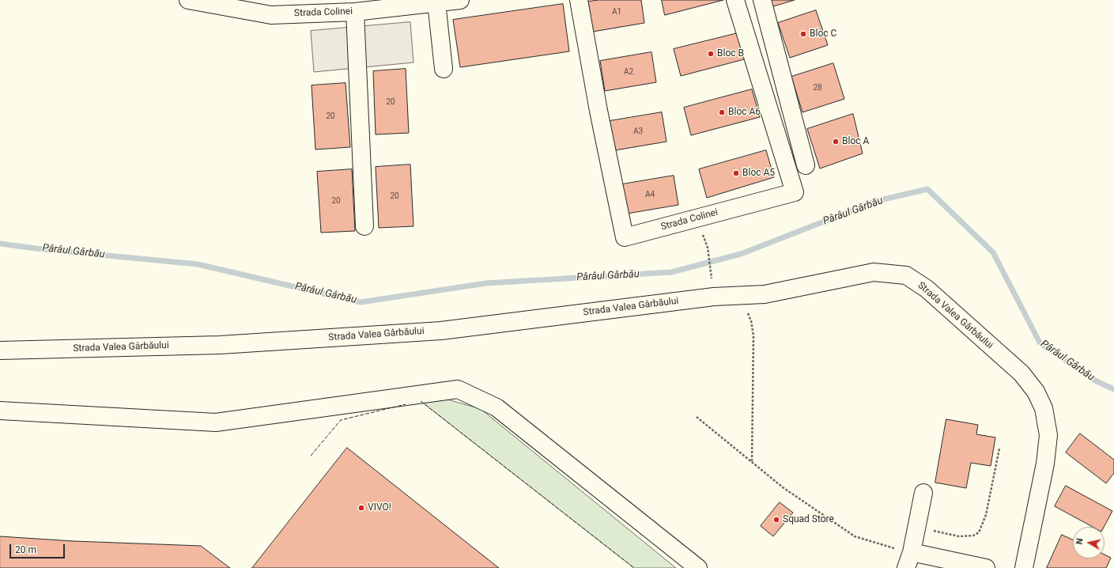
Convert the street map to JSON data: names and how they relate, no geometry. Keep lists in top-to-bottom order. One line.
{"streets":{"street":["Strada Colinei","Strada Valea Gârbăului"]},"water":["Pârâul Gârbău"],"places":["Bloc C","Bloc B","Bloc A6","Bloc A","Bloc A5","VIVO!","Squad Store"],"house_numbers":["A1","A2","28","20","20","A3","A4","20","20"],"scale_bar":"20 m","north":"left"}
